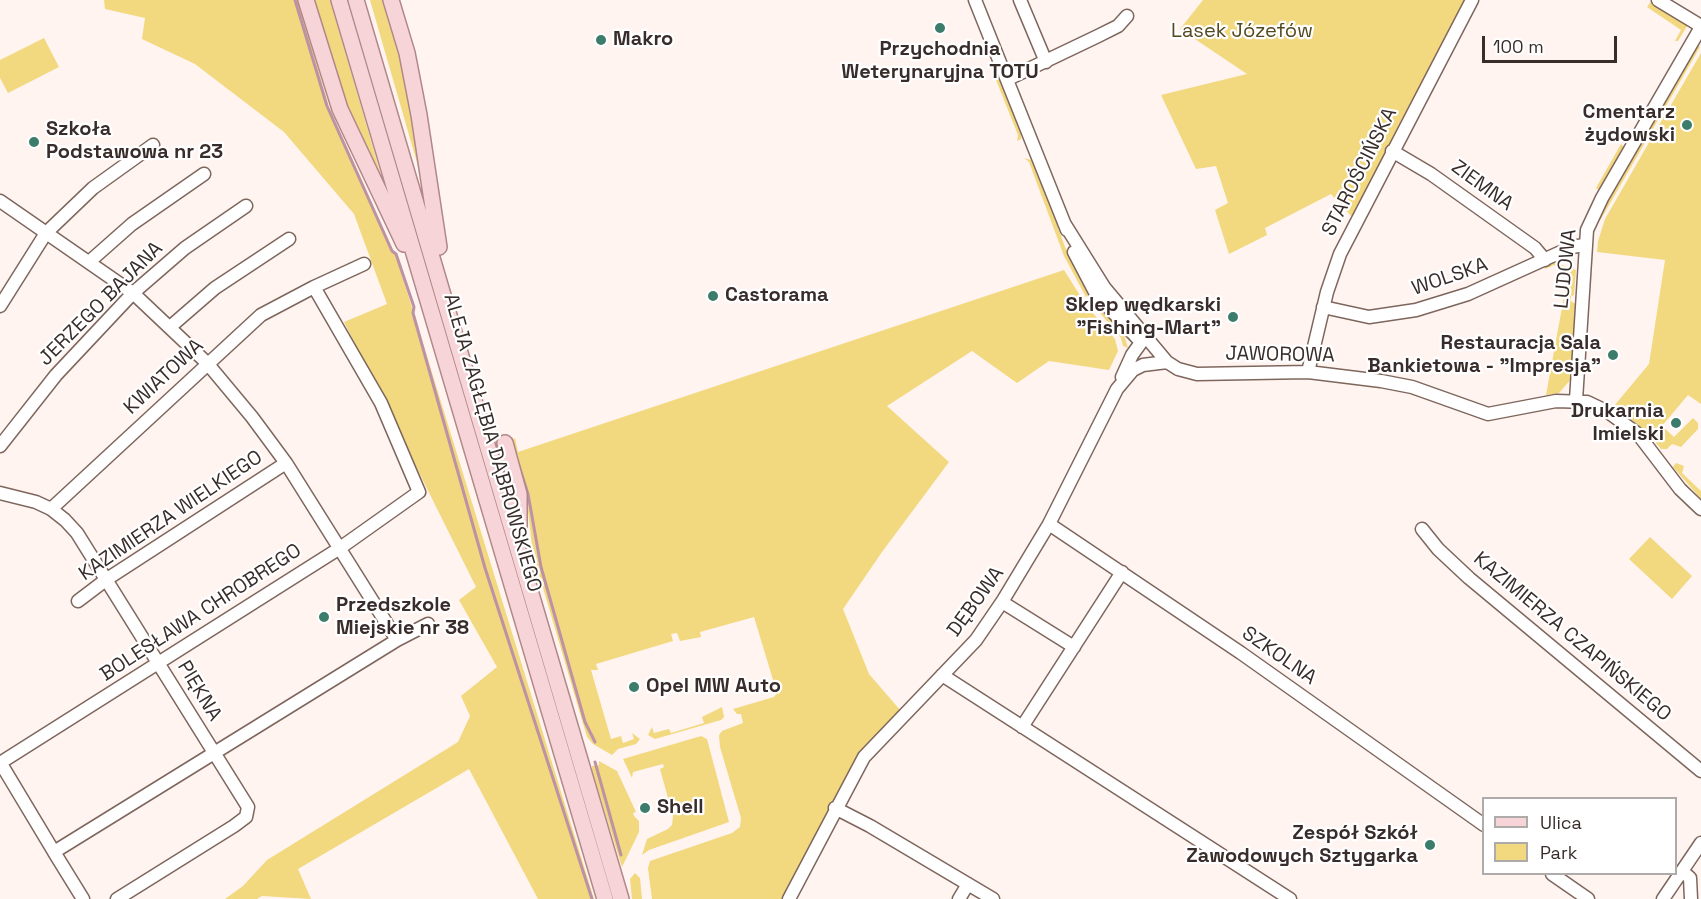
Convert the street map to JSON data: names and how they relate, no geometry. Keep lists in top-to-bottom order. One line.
{"streets":{"main road":["ALEJA ZAGŁĘBIA DĄBROWSKIEGO"],"street":["STAROŚCIŃSKA","ZIEMNA","LUDOWA","WOLSKA","JERZEGO BAJANA","JAWOROWA","KWIATOWA","KAZIMIERZA WIELKIEGO","DĘBOWA","BOLESŁAWA CHROBREGO","KAZIMIERZA CZAPIŃSKIEGO","SZKOLNA","PIĘKNA"]},"crossings":[["STAROŚCIŃSKA","ZIEMNA"],["STAROŚCIŃSKA","WOLSKA"],["STAROŚCIŃSKA","JAWOROWA"],["ZIEMNA","WOLSKA"],["LUDOWA","WOLSKA"],["LUDOWA","JAWOROWA"],["JAWOROWA","DĘBOWA"],["KWIATOWA","BOLESŁAWA CHROBREGO"],["KWIATOWA","PIĘKNA"],["KAZIMIERZA WIELKIEGO","PIĘKNA"],["DĘBOWA","SZKOLNA"],["BOLESŁAWA CHROBREGO","PIĘKNA"]],"parks":["Lasek Józefów"],"places":["Przychodnia Weterynaryjna TOTU","Makro","Cmentarz żydowski","Szkoła Podstawowa nr 23","Castorama","Sklep wędkarski \"Fishing-Mart\"","Restauracja Sala Bankietowa - \"Impresja\"","Drukarnia Imielski","Przedszkole Miejskie nr 38","Opel MW Auto","Shell","Zespół Szkół Zawodowych Sztygarka"],"legend":["Ulica","Park"],"scale_bar":"100 m"}
